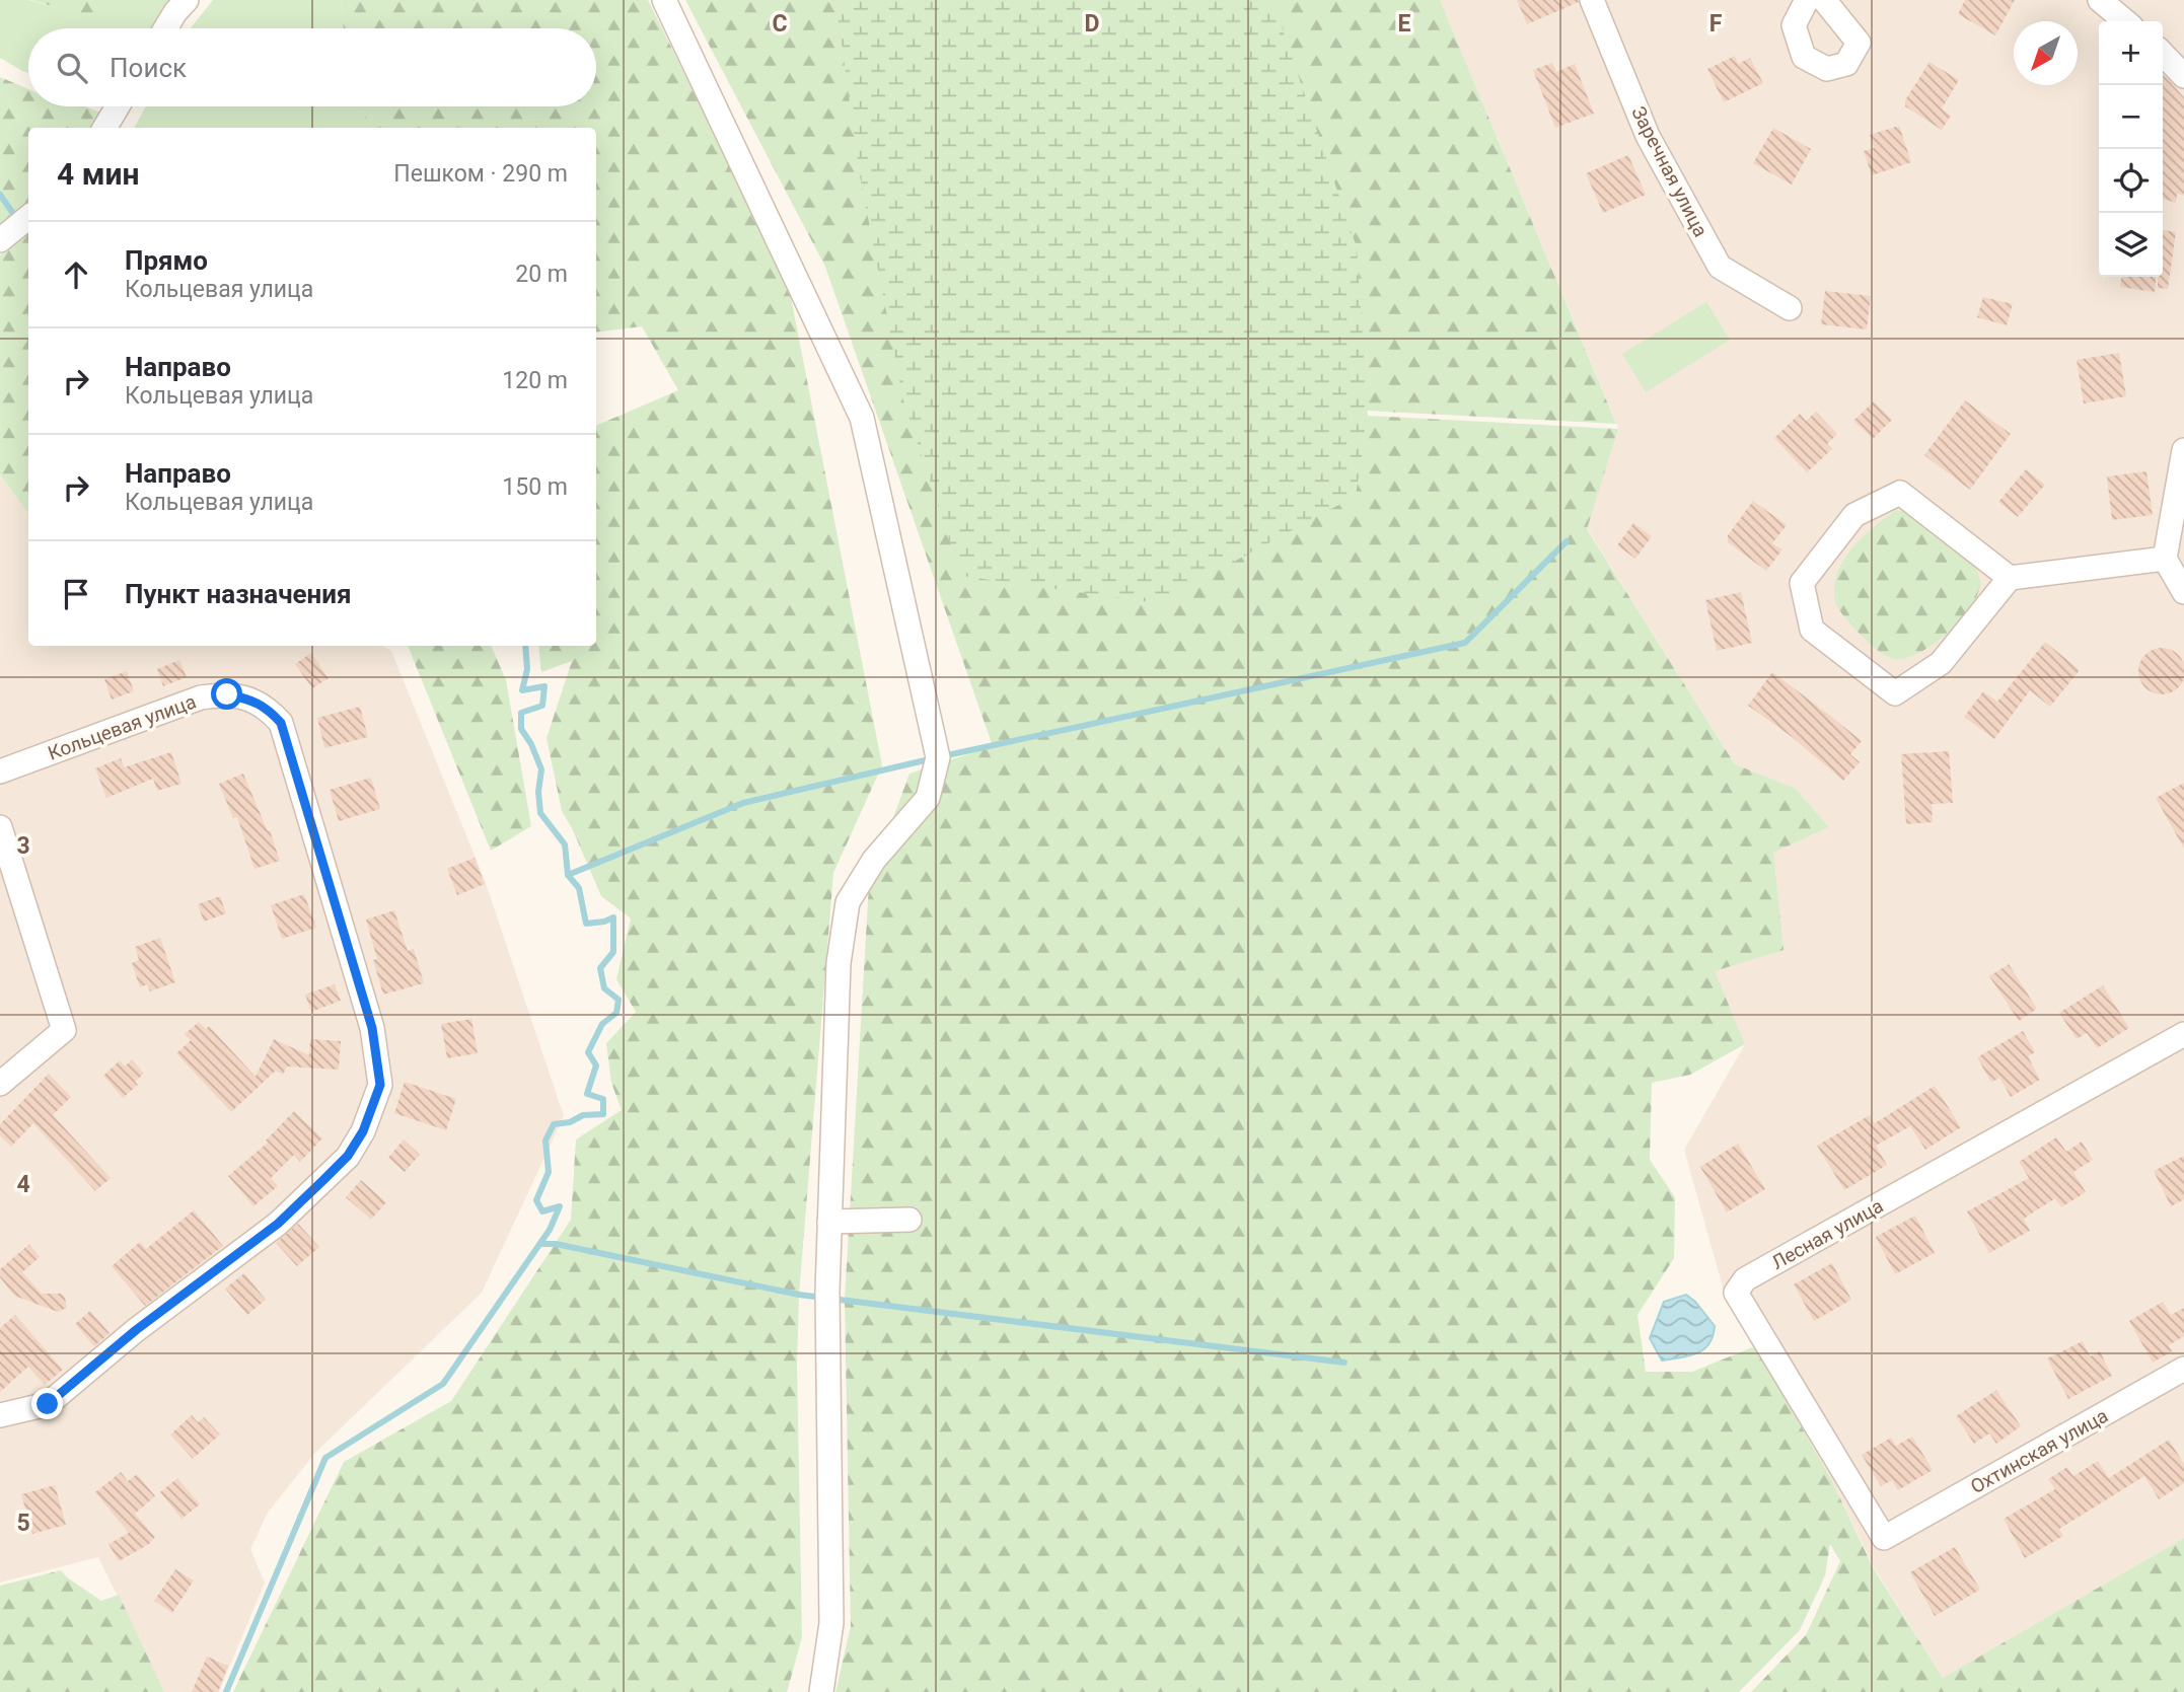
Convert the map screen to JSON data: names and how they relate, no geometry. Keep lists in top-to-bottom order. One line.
{"streets":{"street":["Заречная улица","Кольцевая улица","Лесная улица","Охтинская улица"]},"crossings":[["Лесная улица","Охтинская улица"]],"north":"bottom left","page":{"map_buttons":["+","−"],"search":"Поиск","heading":["4 мин","Пешком · 290 m"],"list":[["Прямо","Кольцевая улица","20 m"],["Направо","Кольцевая улица","120 m"],["Направо","Кольцевая улица","150 m"],"Пункт назначения"]},"grid":{"columns":["C","D","E","F"],"rows":["3","4","5"]}}
